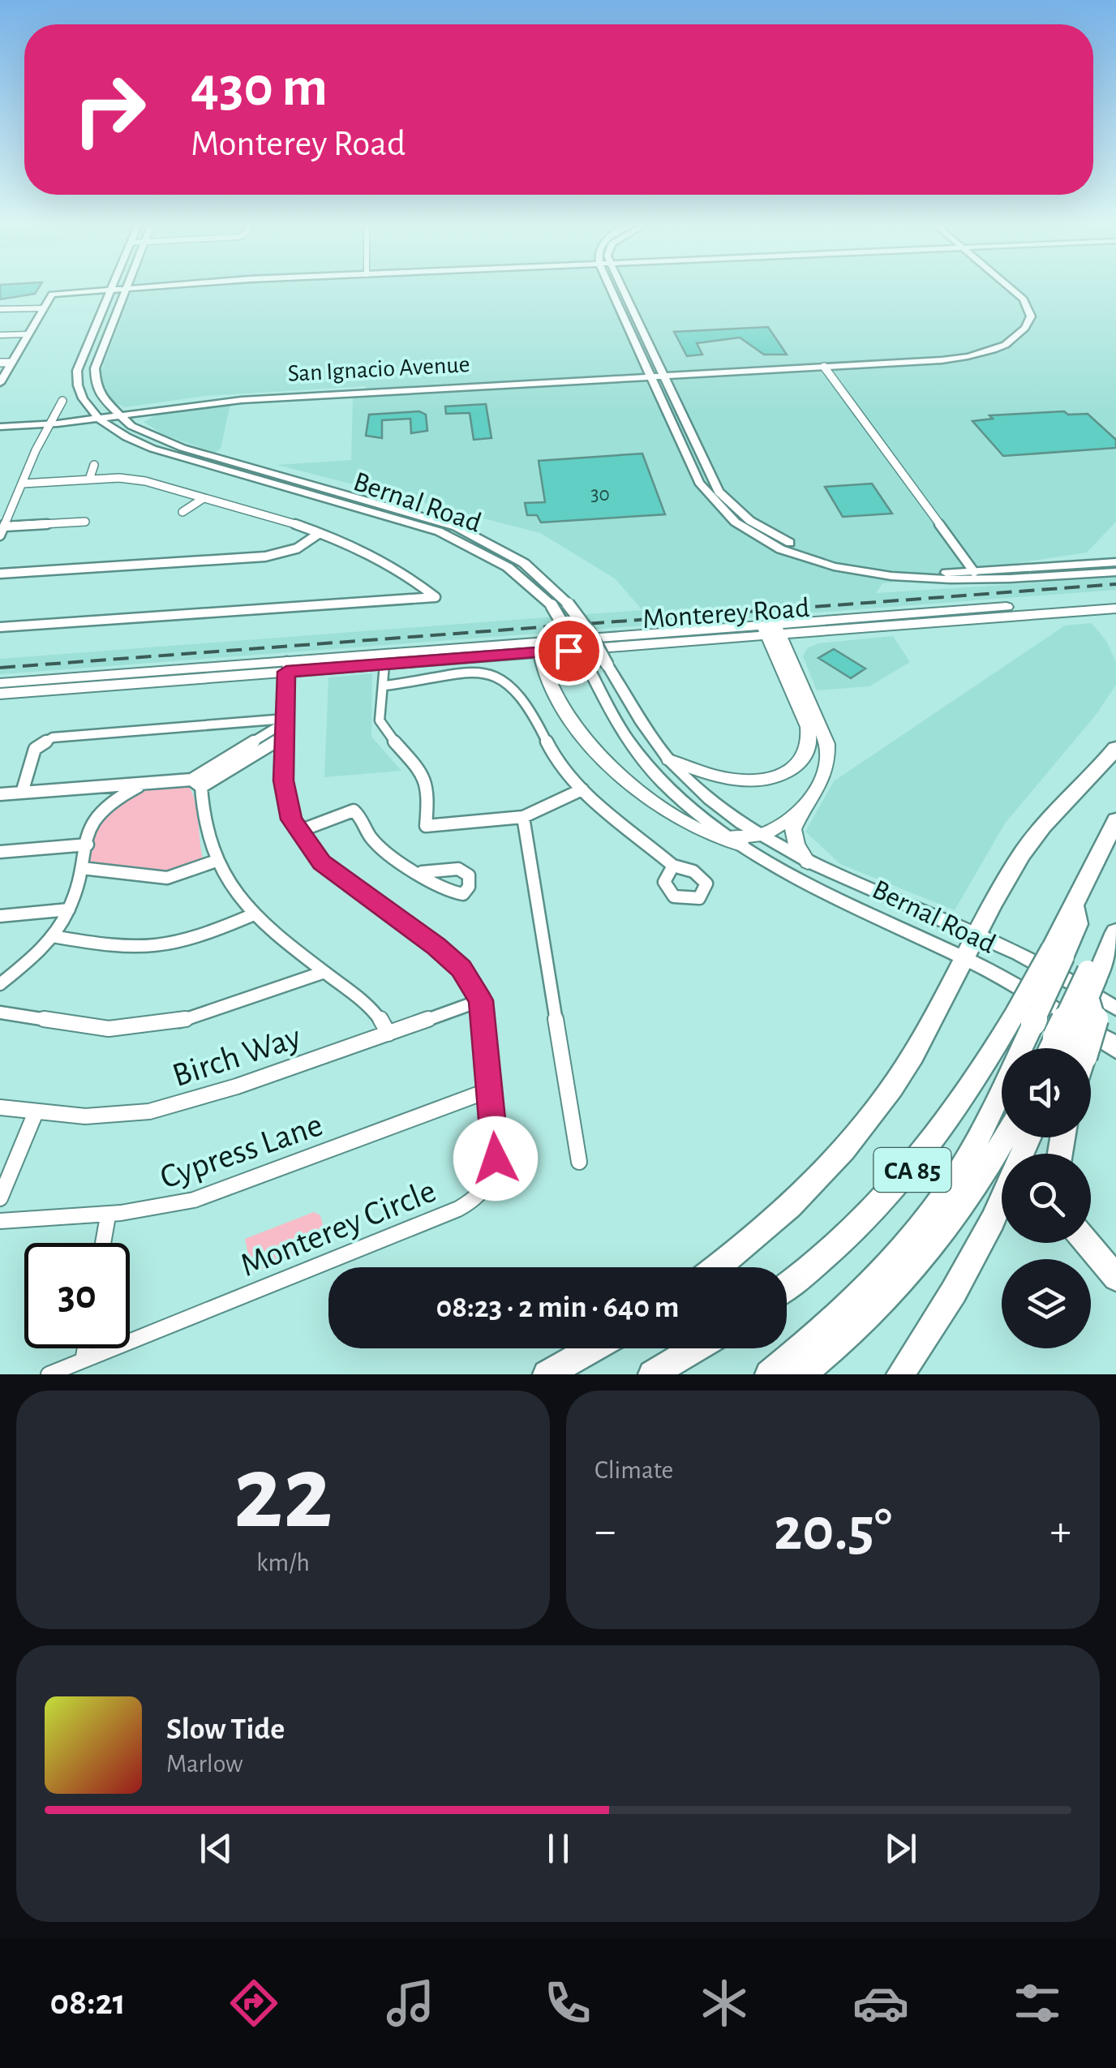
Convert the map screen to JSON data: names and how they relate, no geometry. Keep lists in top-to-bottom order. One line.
{"streets":{"highway":["CA 85"],"main road":["San Ignacio Avenue","Bernal Road","Monterey Road"],"street":["Birch Way","Cypress Lane","Monterey Circle"]},"crossings":[["San Ignacio Avenue","Bernal Road"],["Monterey Road","Monterey Circle"],["Birch Way","Monterey Circle"],["Cypress Lane","Monterey Circle"]],"house_numbers":["30"],"page":{"turn":["430 m","Monterey Road"],"limit":"30","trip":"08:23 · 2 min · 640 m","tile":[["22","km/h"],"Climate"],"heat":["−","20.5°","+"],"song":["Slow Tide","Marlow"],"tabs":"08:21"}}
